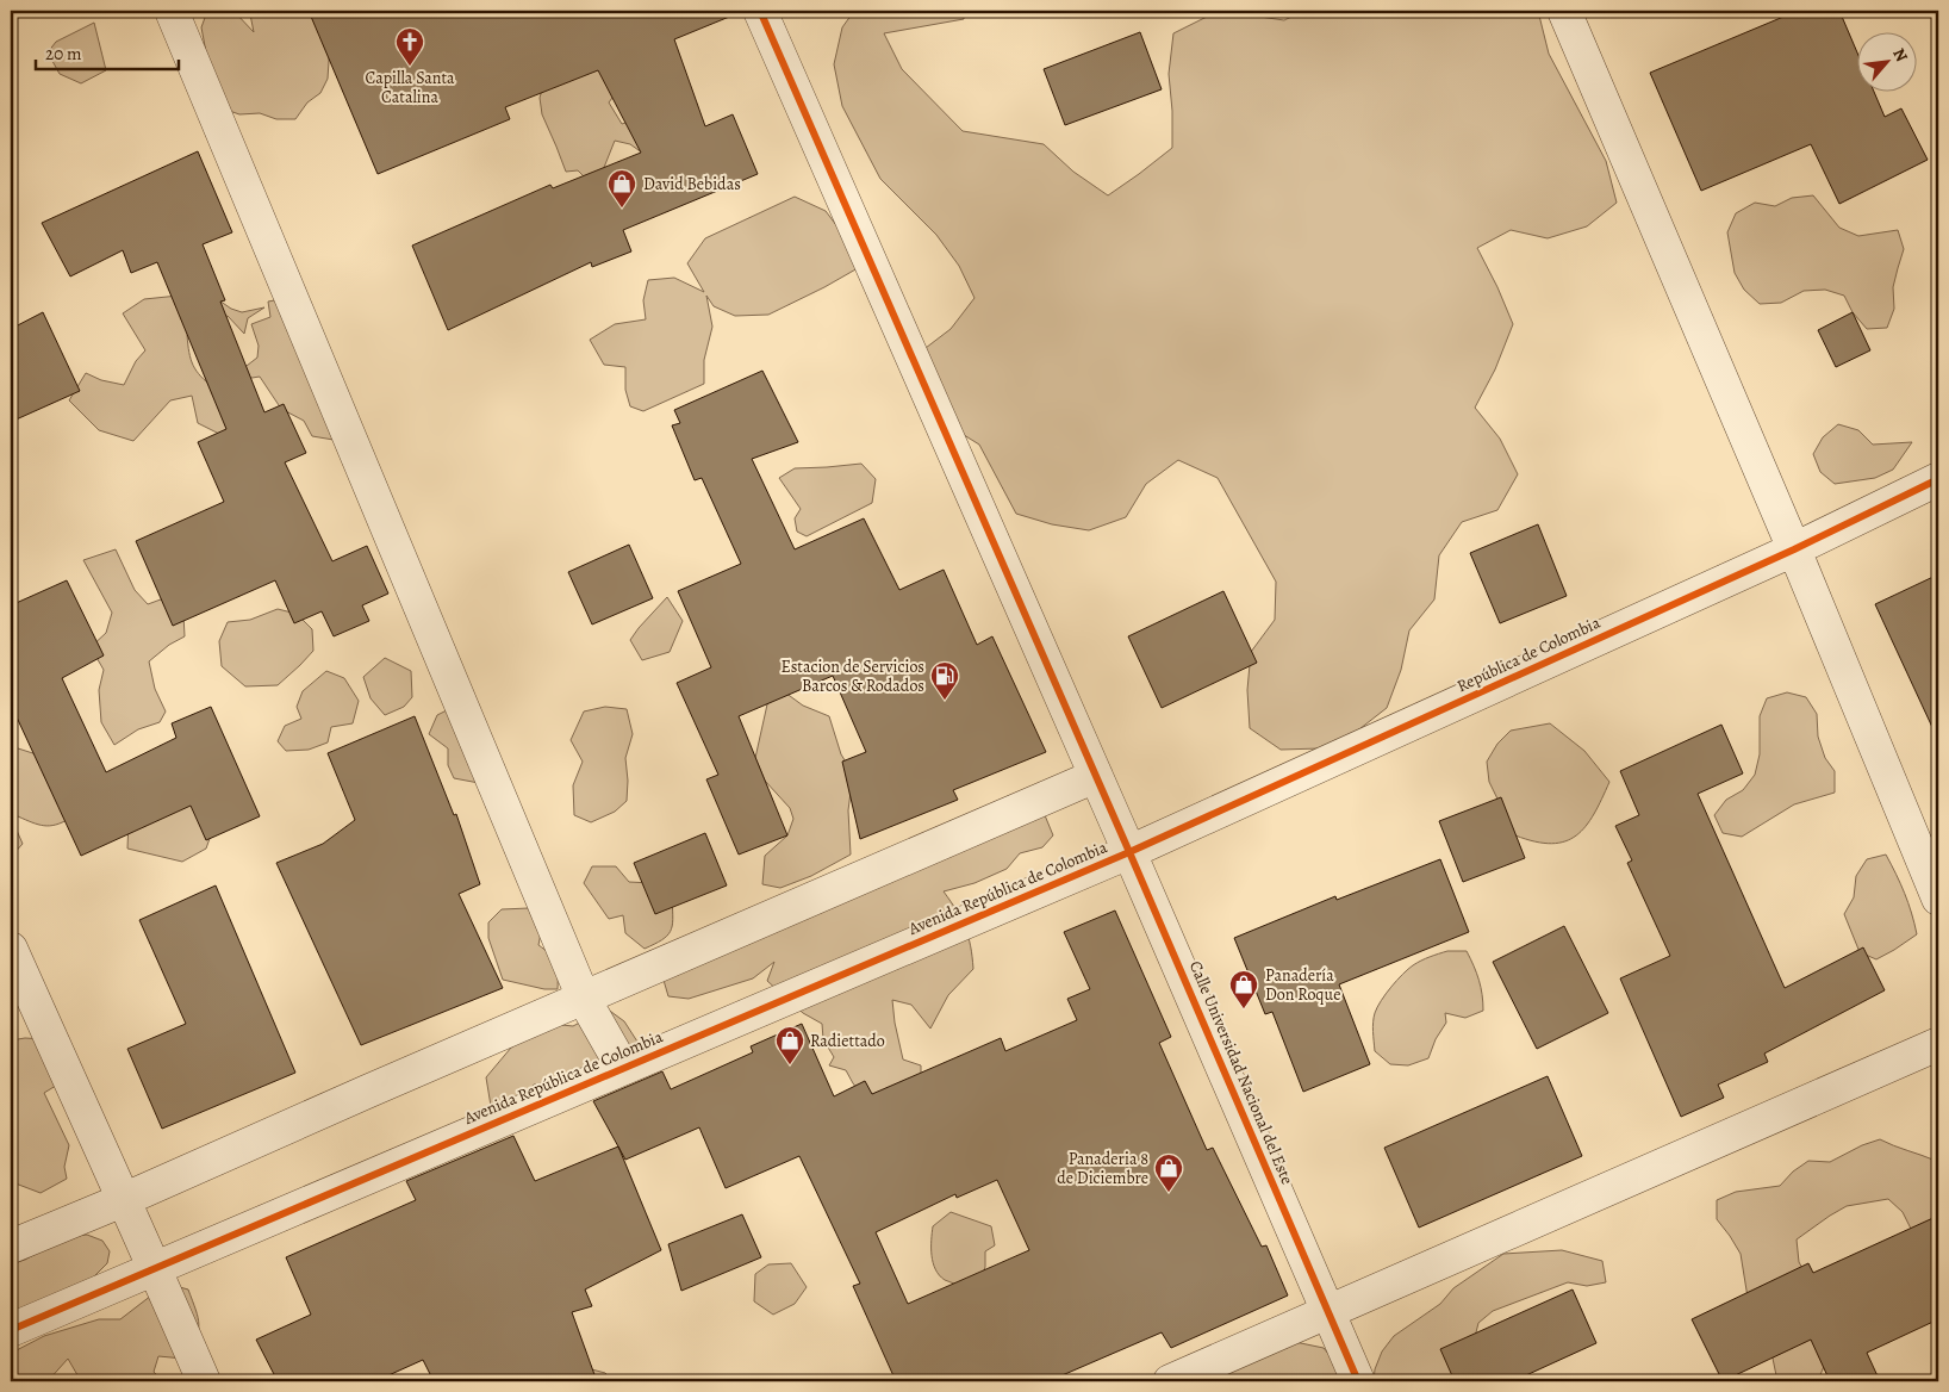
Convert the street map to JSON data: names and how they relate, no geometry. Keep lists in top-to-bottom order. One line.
{"streets":{"street":["República de Colombia","Avenida República de Colombia","Calle Universidad Nacional del Este"]},"crossings":[["República de Colombia","Avenida República de Colombia"],["República de Colombia","Calle Universidad Nacional del Este"],["Avenida República de Colombia","Calle Universidad Nacional del Este"]],"places":{"church":["Capilla Santa Catalina"],"shop":["David Bebidas","Panadería Don Roque","Radiettado","Panaderia 8 de Diciembre"],"fuel station":["Estacion de Servicios Barcos & Rodados"]},"scale_bar":"20 m","north":"top right"}
